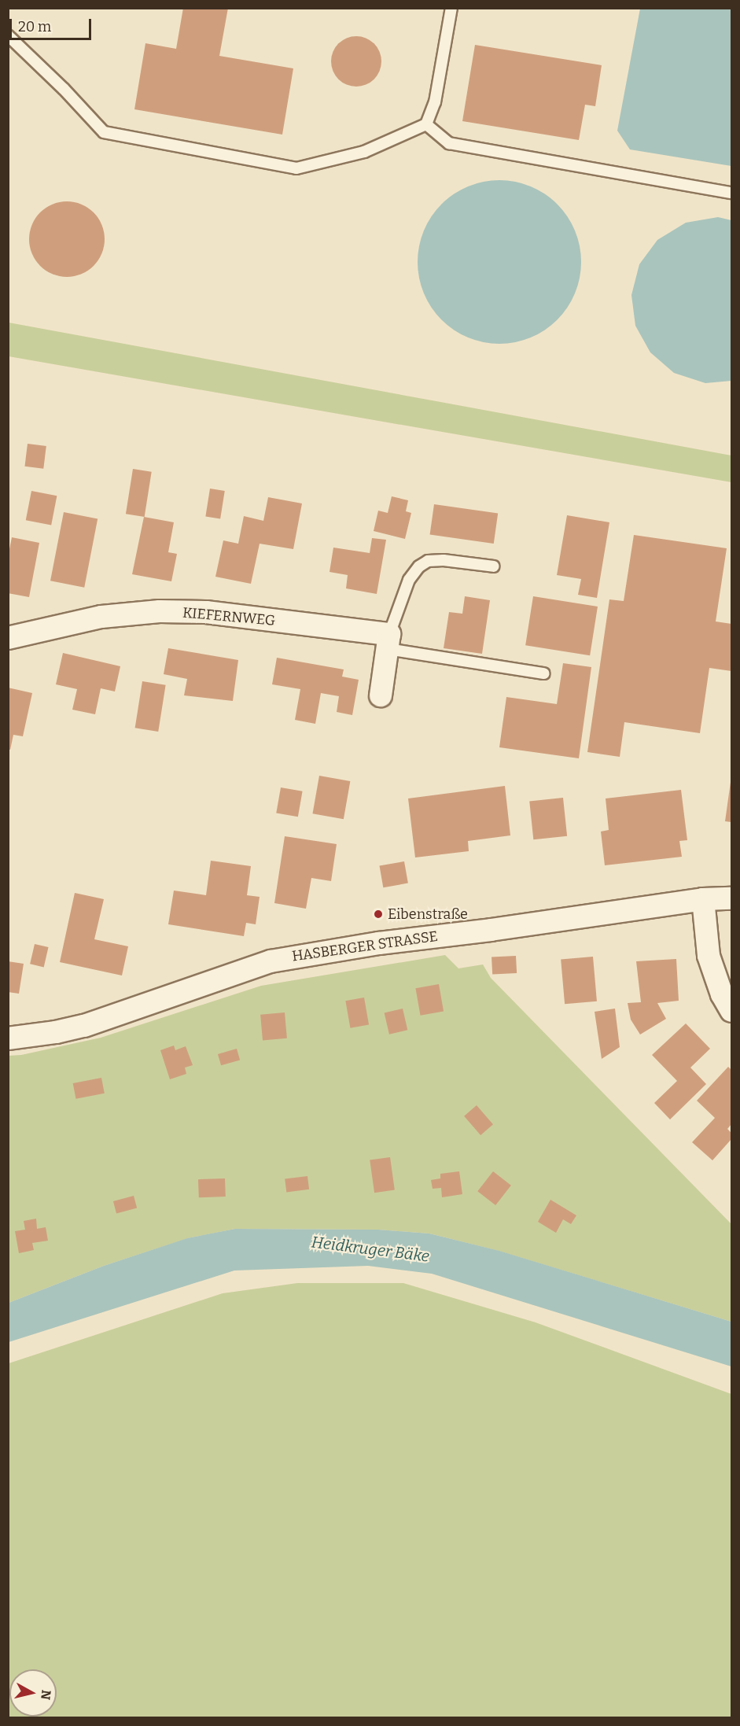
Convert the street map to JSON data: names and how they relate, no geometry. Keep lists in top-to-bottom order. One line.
{"streets":{"street":["KIEFERNWEG","HASBERGER STRASSE"]},"water":["Heidkruger Bäke"],"places":["Eibenstraße"],"scale_bar":"20 m","north":"right"}
